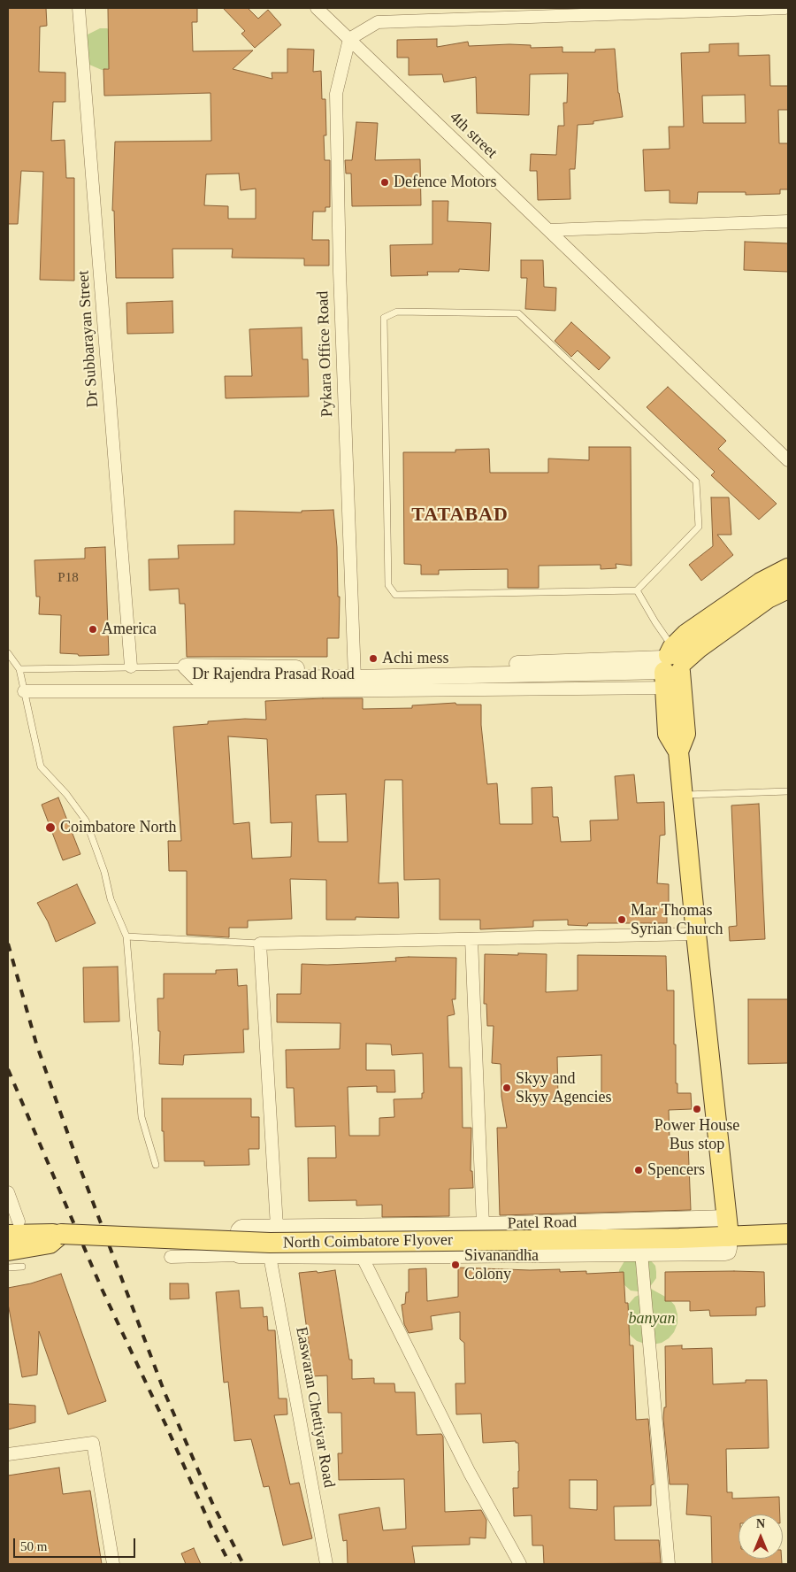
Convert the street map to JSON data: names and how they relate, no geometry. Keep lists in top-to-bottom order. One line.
{"streets":{"main road":["North Coimbatore Flyover"],"street":["4th street","Dr Subbarayan Street","Pykara Office Road","Dr Rajendra Prasad Road","Patel Road","Easwaran Chettiyar Road"]},"crossings":[["4th street","Pykara Office Road"],["Patel Road","North Coimbatore Flyover"]],"districts":["TATABAD"],"parks":["banyan"],"places":["Defence Motors","America","Achi mess","Coimbatore North","Mar Thomas Syrian Church","Skyy and Skyy Agencies","Power House Bus stop","Spencers","Sivanandha Colony"],"house_numbers":["P18"],"scale_bar":"50 m","north":"top"}
